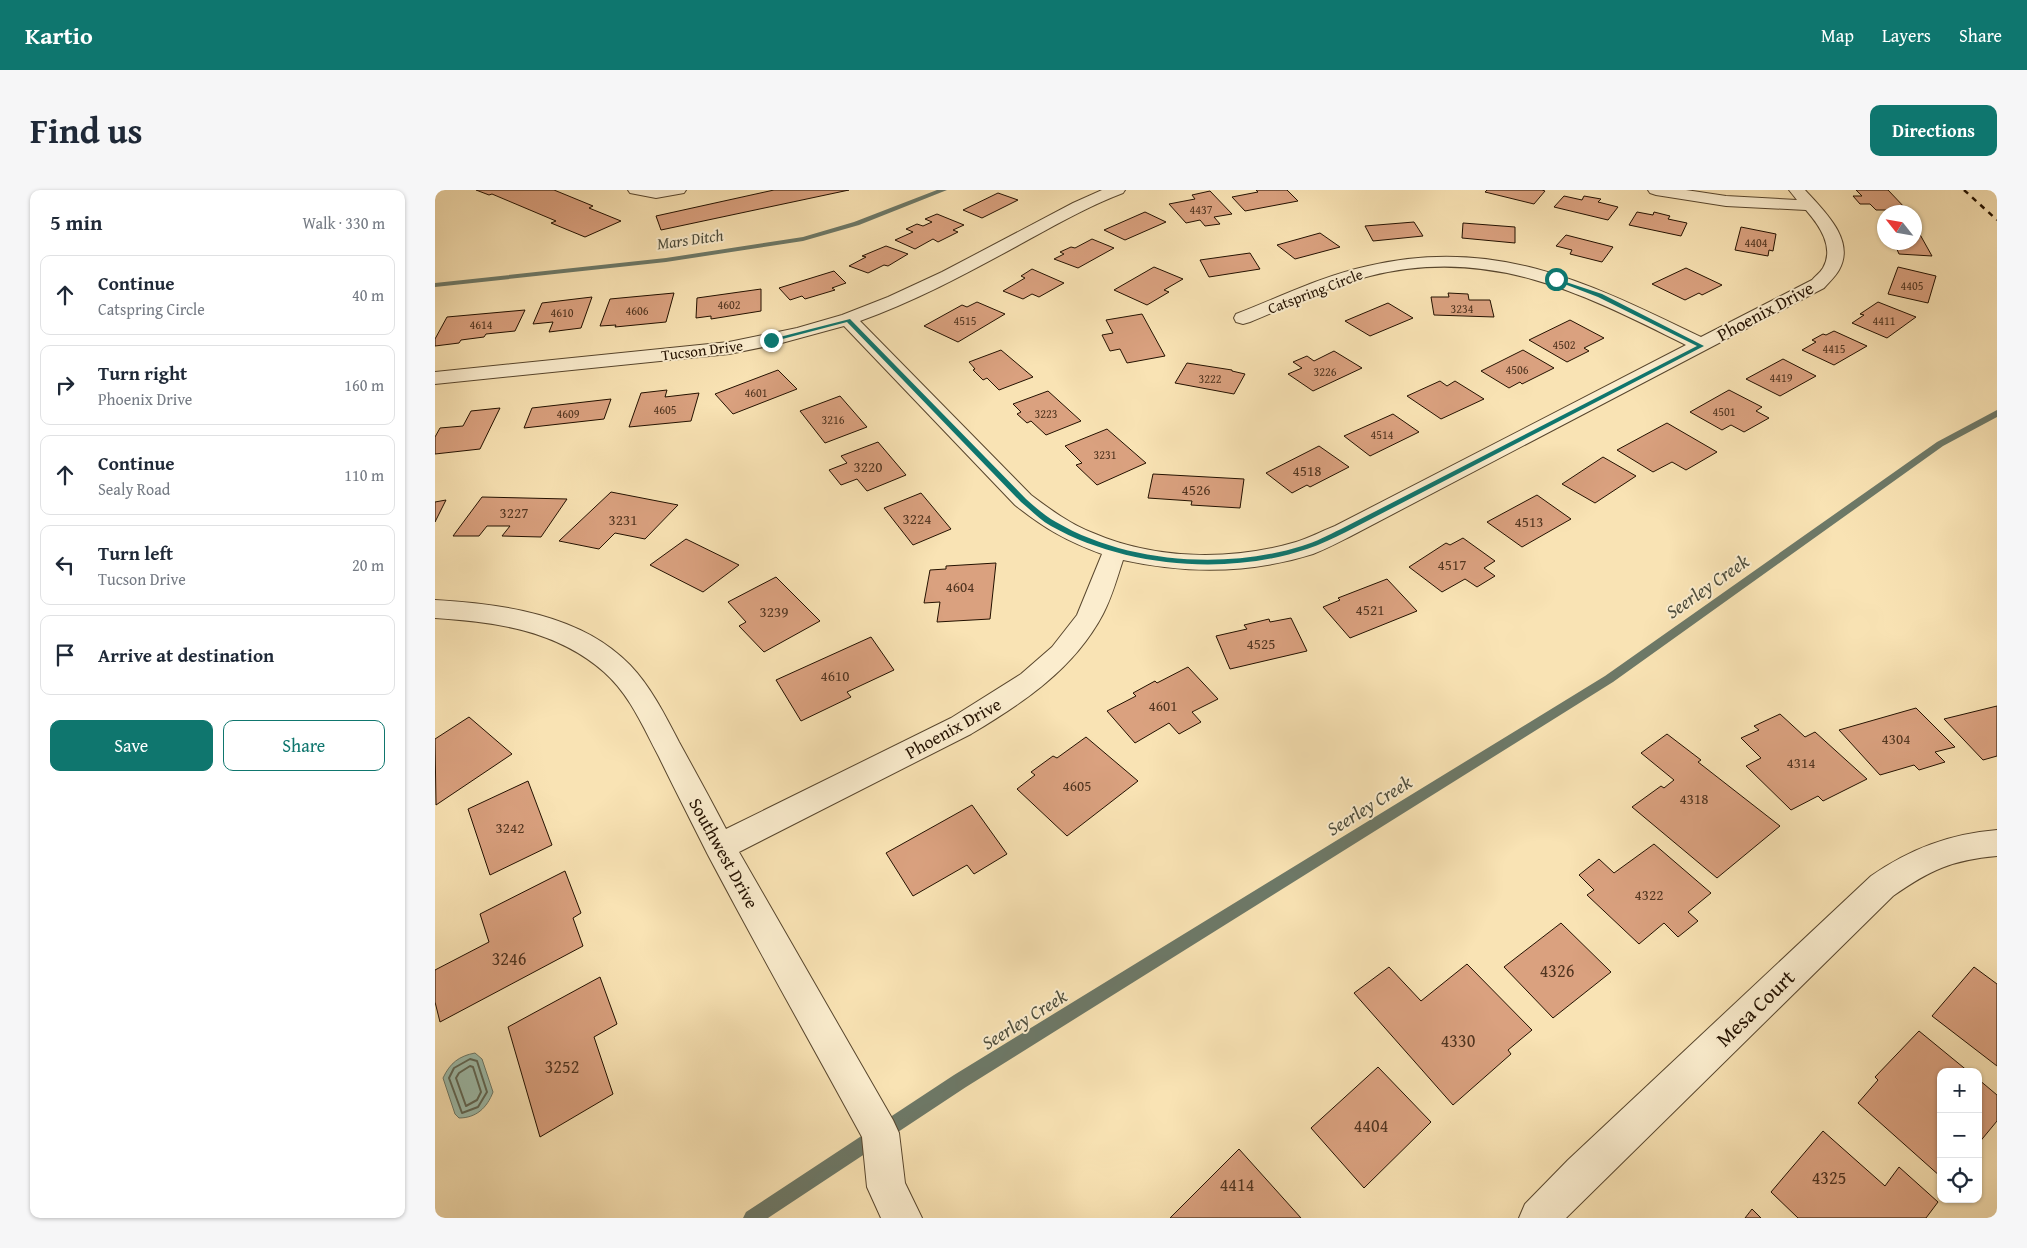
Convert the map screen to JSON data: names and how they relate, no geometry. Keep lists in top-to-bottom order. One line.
{"streets":{"street":["Catspring Circle","Phoenix Drive","Tucson Drive","Southwest Drive","Mesa Court"]},"crossings":[["Catspring Circle","Phoenix Drive"],["Phoenix Drive","Southwest Drive"]],"water":["Mars Ditch","Seerley Creek"],"house_numbers":["4437","4404","4405","4602","3234","4606","4610","4515","4411","4614","4502","4415","4506","3226","4419","3222","4601","4605","4501","4609","3223","3216","4514","3231","3220","4518","4526","3227","3224","3231","4513","4517","4604","4521","3239","4525","4610","4601","4304","4314","4605","4318","3242","4322","3246","4326","4330","3252","4404","4325","4414"],"north":"top left","page":{"header":"Kartio","nav":["Map","Layers","Share"],"title":"Find us","buttons":["Directions",["Save","Share"]],"heading":["5 min","Walk · 330 m"],"list":[["Continue","Catspring Circle","40 m"],["Turn right","Phoenix Drive","160 m"],["Continue","Sealy Road","110 m"],["Turn left","Tucson Drive","20 m"],"Arrive at destination"],"map_buttons":["+","−"]}}
